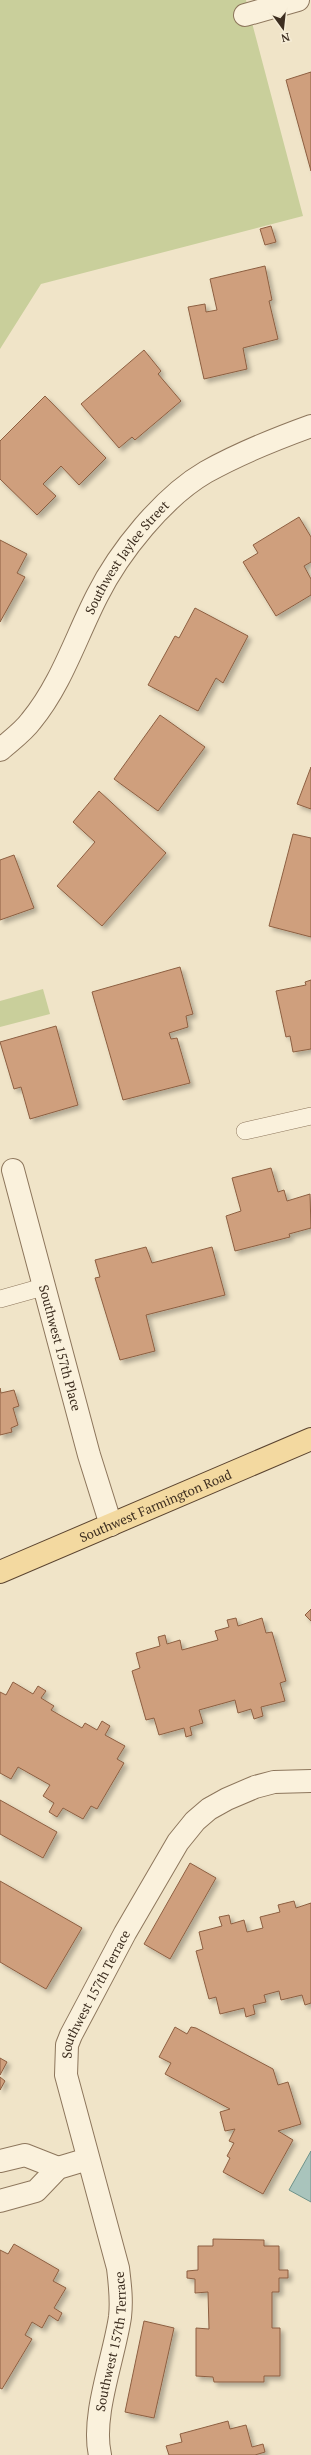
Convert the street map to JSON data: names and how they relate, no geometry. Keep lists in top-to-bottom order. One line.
{"streets":{"main road":["Southwest Farmington Road"],"street":["Southwest Jaylee Street","Southwest 157th Place","Southwest 157th Terrace"]},"crossings":[["Southwest 157th Place","Southwest Farmington Road"]],"north":"bottom"}
